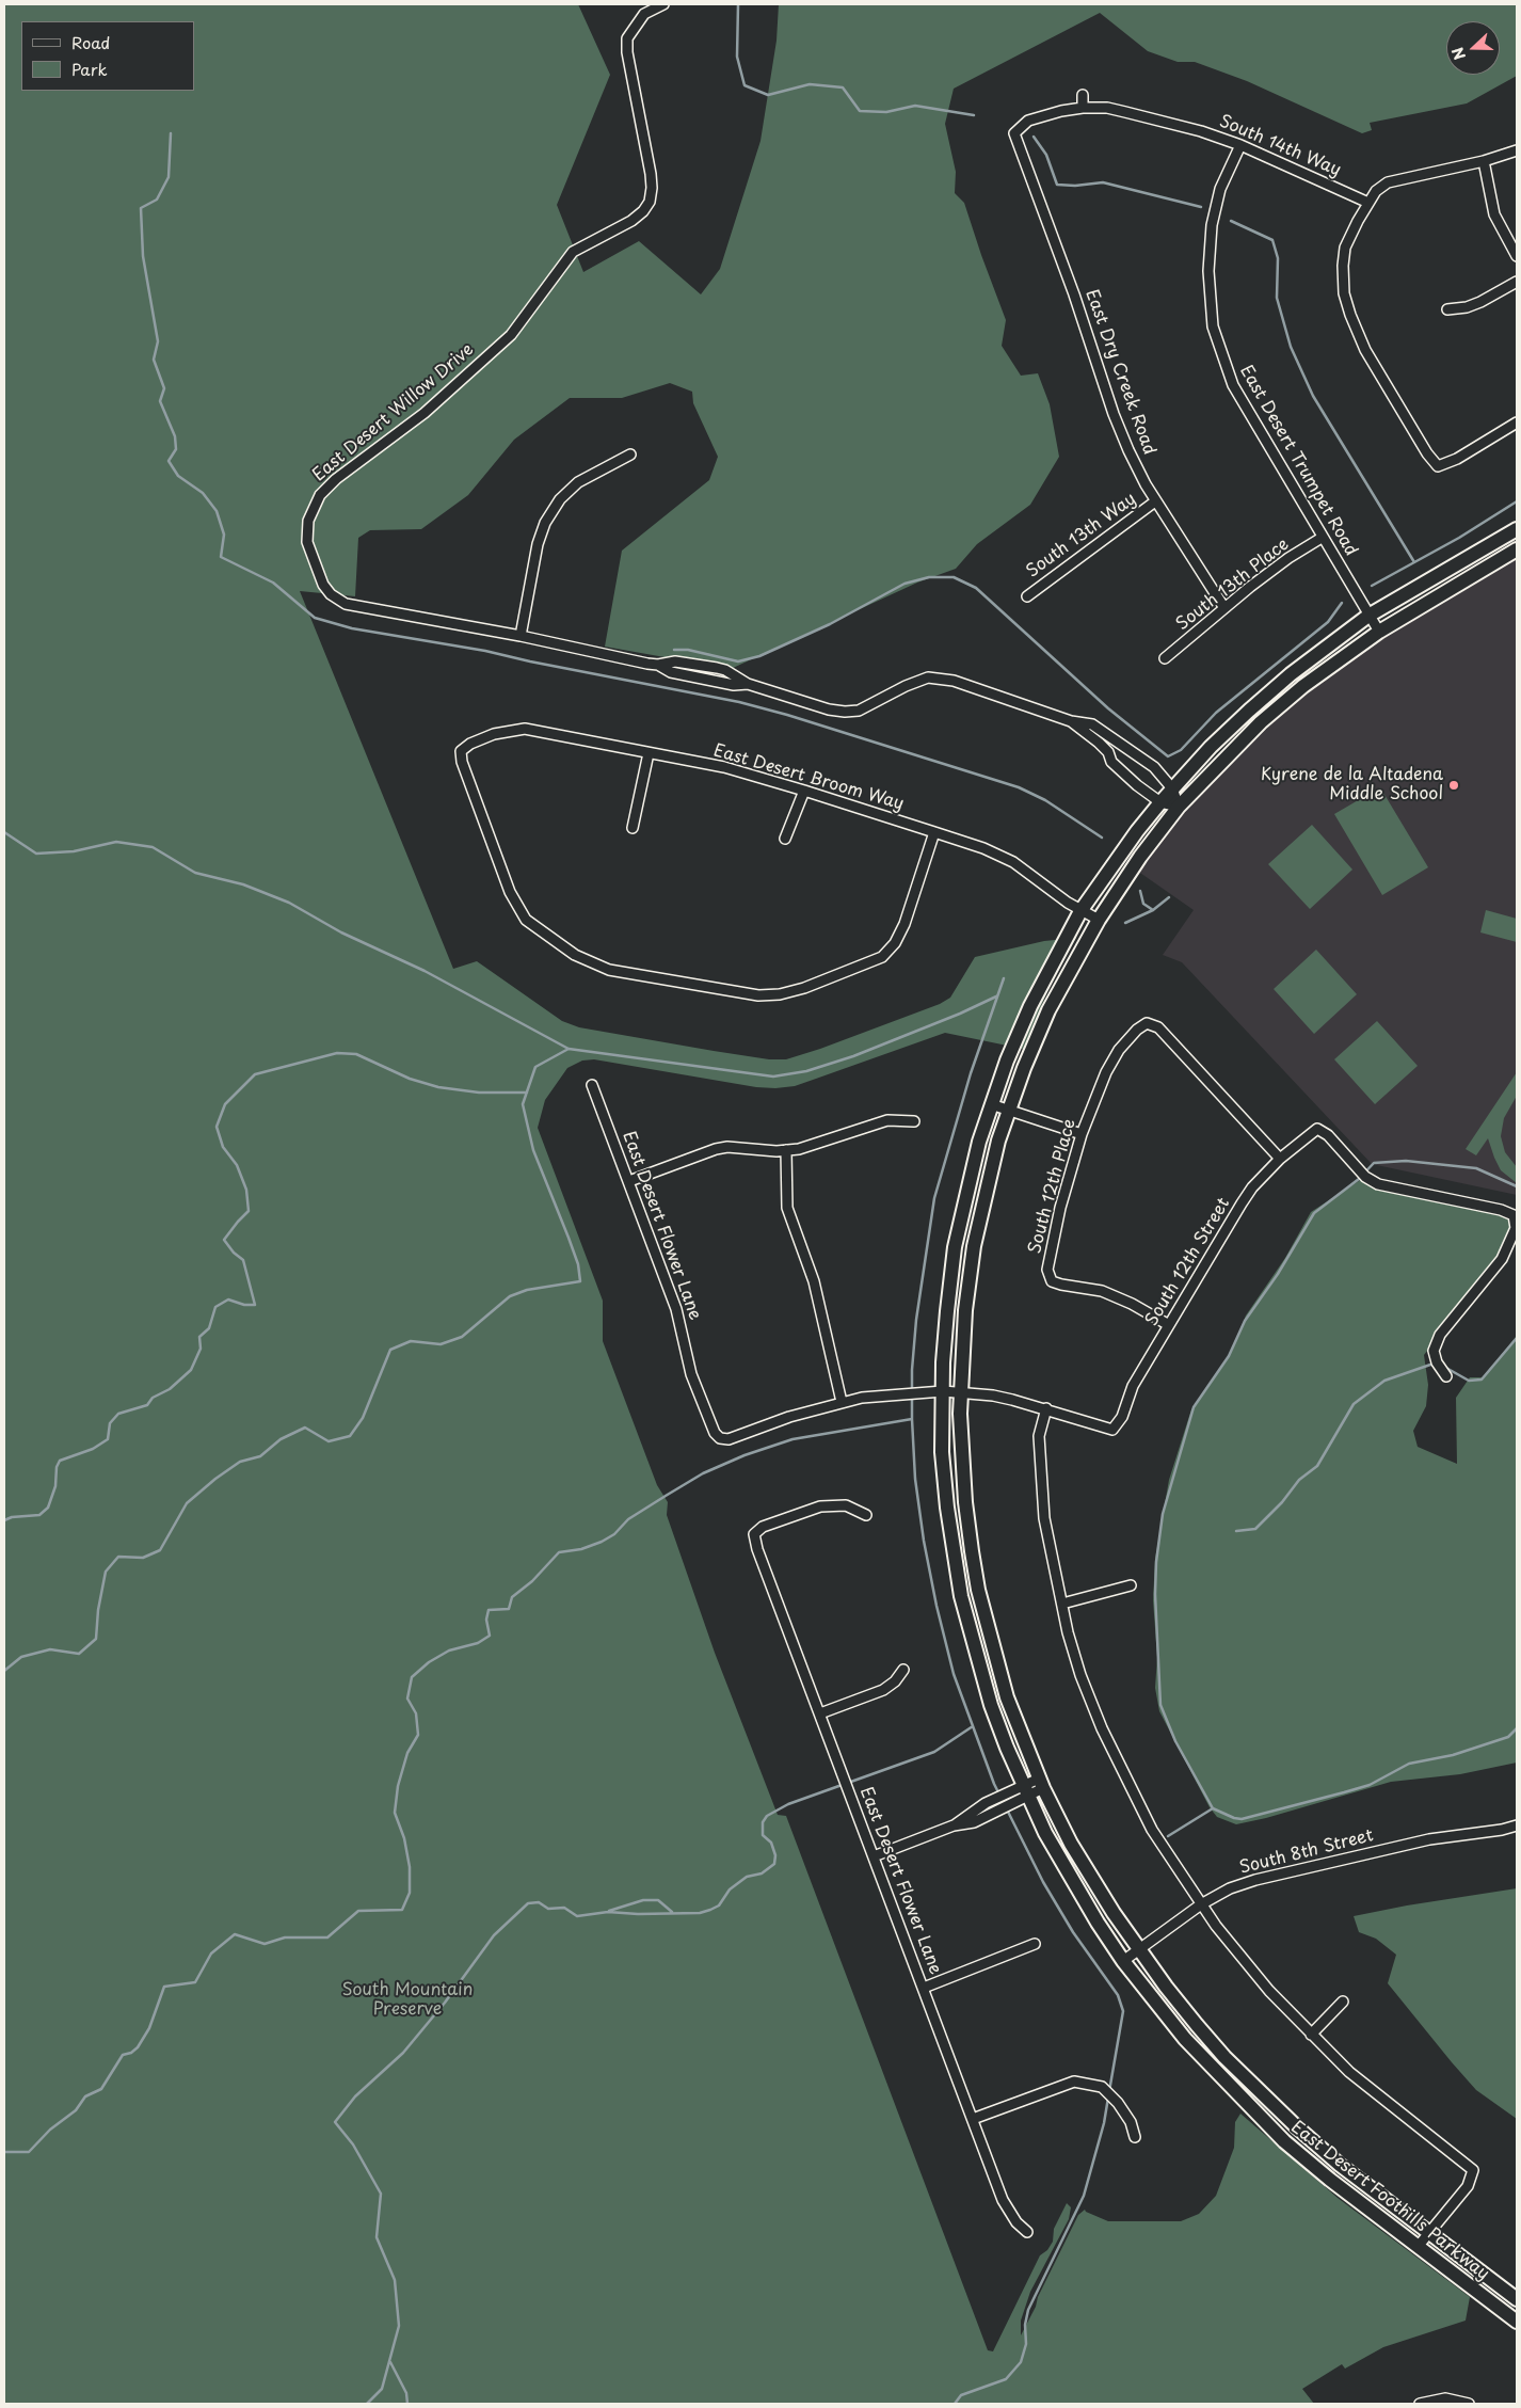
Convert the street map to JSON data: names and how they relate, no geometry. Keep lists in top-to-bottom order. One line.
{"streets":{"street":["South 14th Way","East Dry Creek Road","East Desert Willow Drive","East Desert Trumpet Road","South 13th Way","South 13th Place","East Desert Broom Way","South 12th Place","East Desert Flower Lane","South 12th Street","South 8th Street","East Desert Foothills Parkway"]},"crossings":[["South 14th Way","East Dry Creek Road"],["South 14th Way","East Desert Trumpet Road"],["East Dry Creek Road","South 13th Way"],["East Dry Creek Road","South 13th Place"],["East Desert Willow Drive","East Desert Foothills Parkway"],["East Desert Trumpet Road","South 13th Place"],["East Desert Trumpet Road","East Desert Foothills Parkway"],["East Desert Broom Way","East Desert Foothills Parkway"],["South 12th Place","South 12th Street"],["South 8th Street","East Desert Foothills Parkway"]],"parks":["South Mountain Preserve"],"places":["Kyrene de la Altadena Middle School"],"legend":["Road","Park"],"north":"left"}
